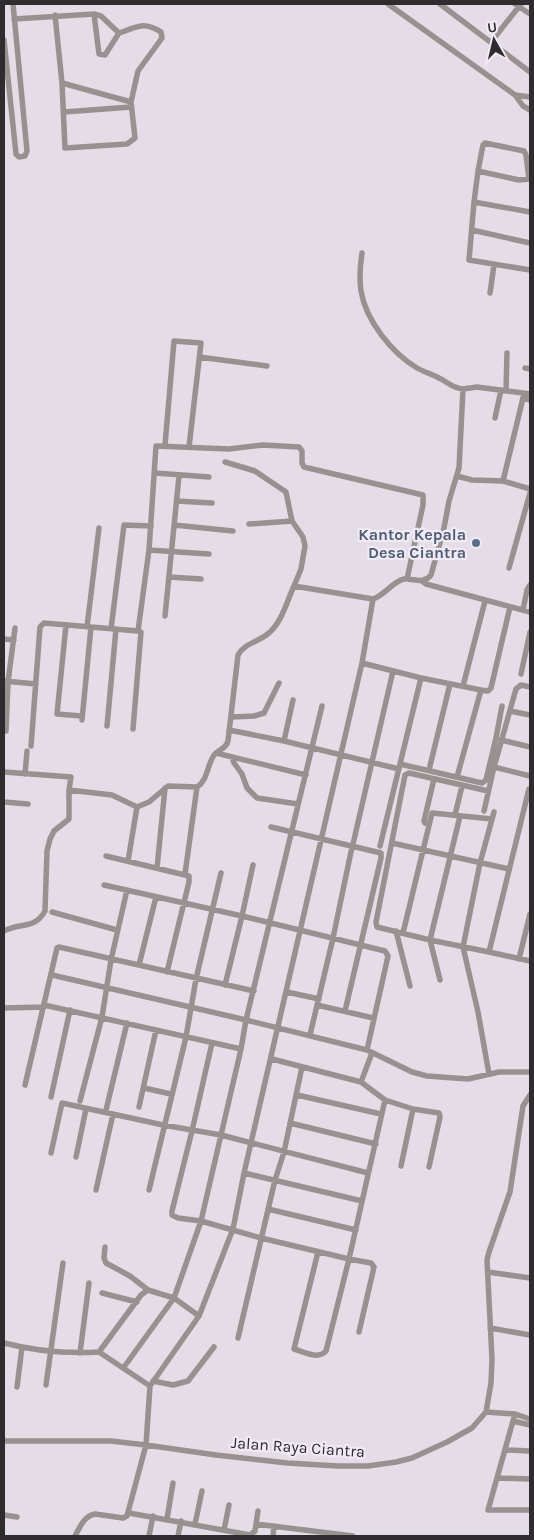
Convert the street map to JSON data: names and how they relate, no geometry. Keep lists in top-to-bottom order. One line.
{"streets":{"street":["Jalan Raya Ciantra"]},"places":["Kantor Kepala Desa Ciantra"],"north":"top"}
